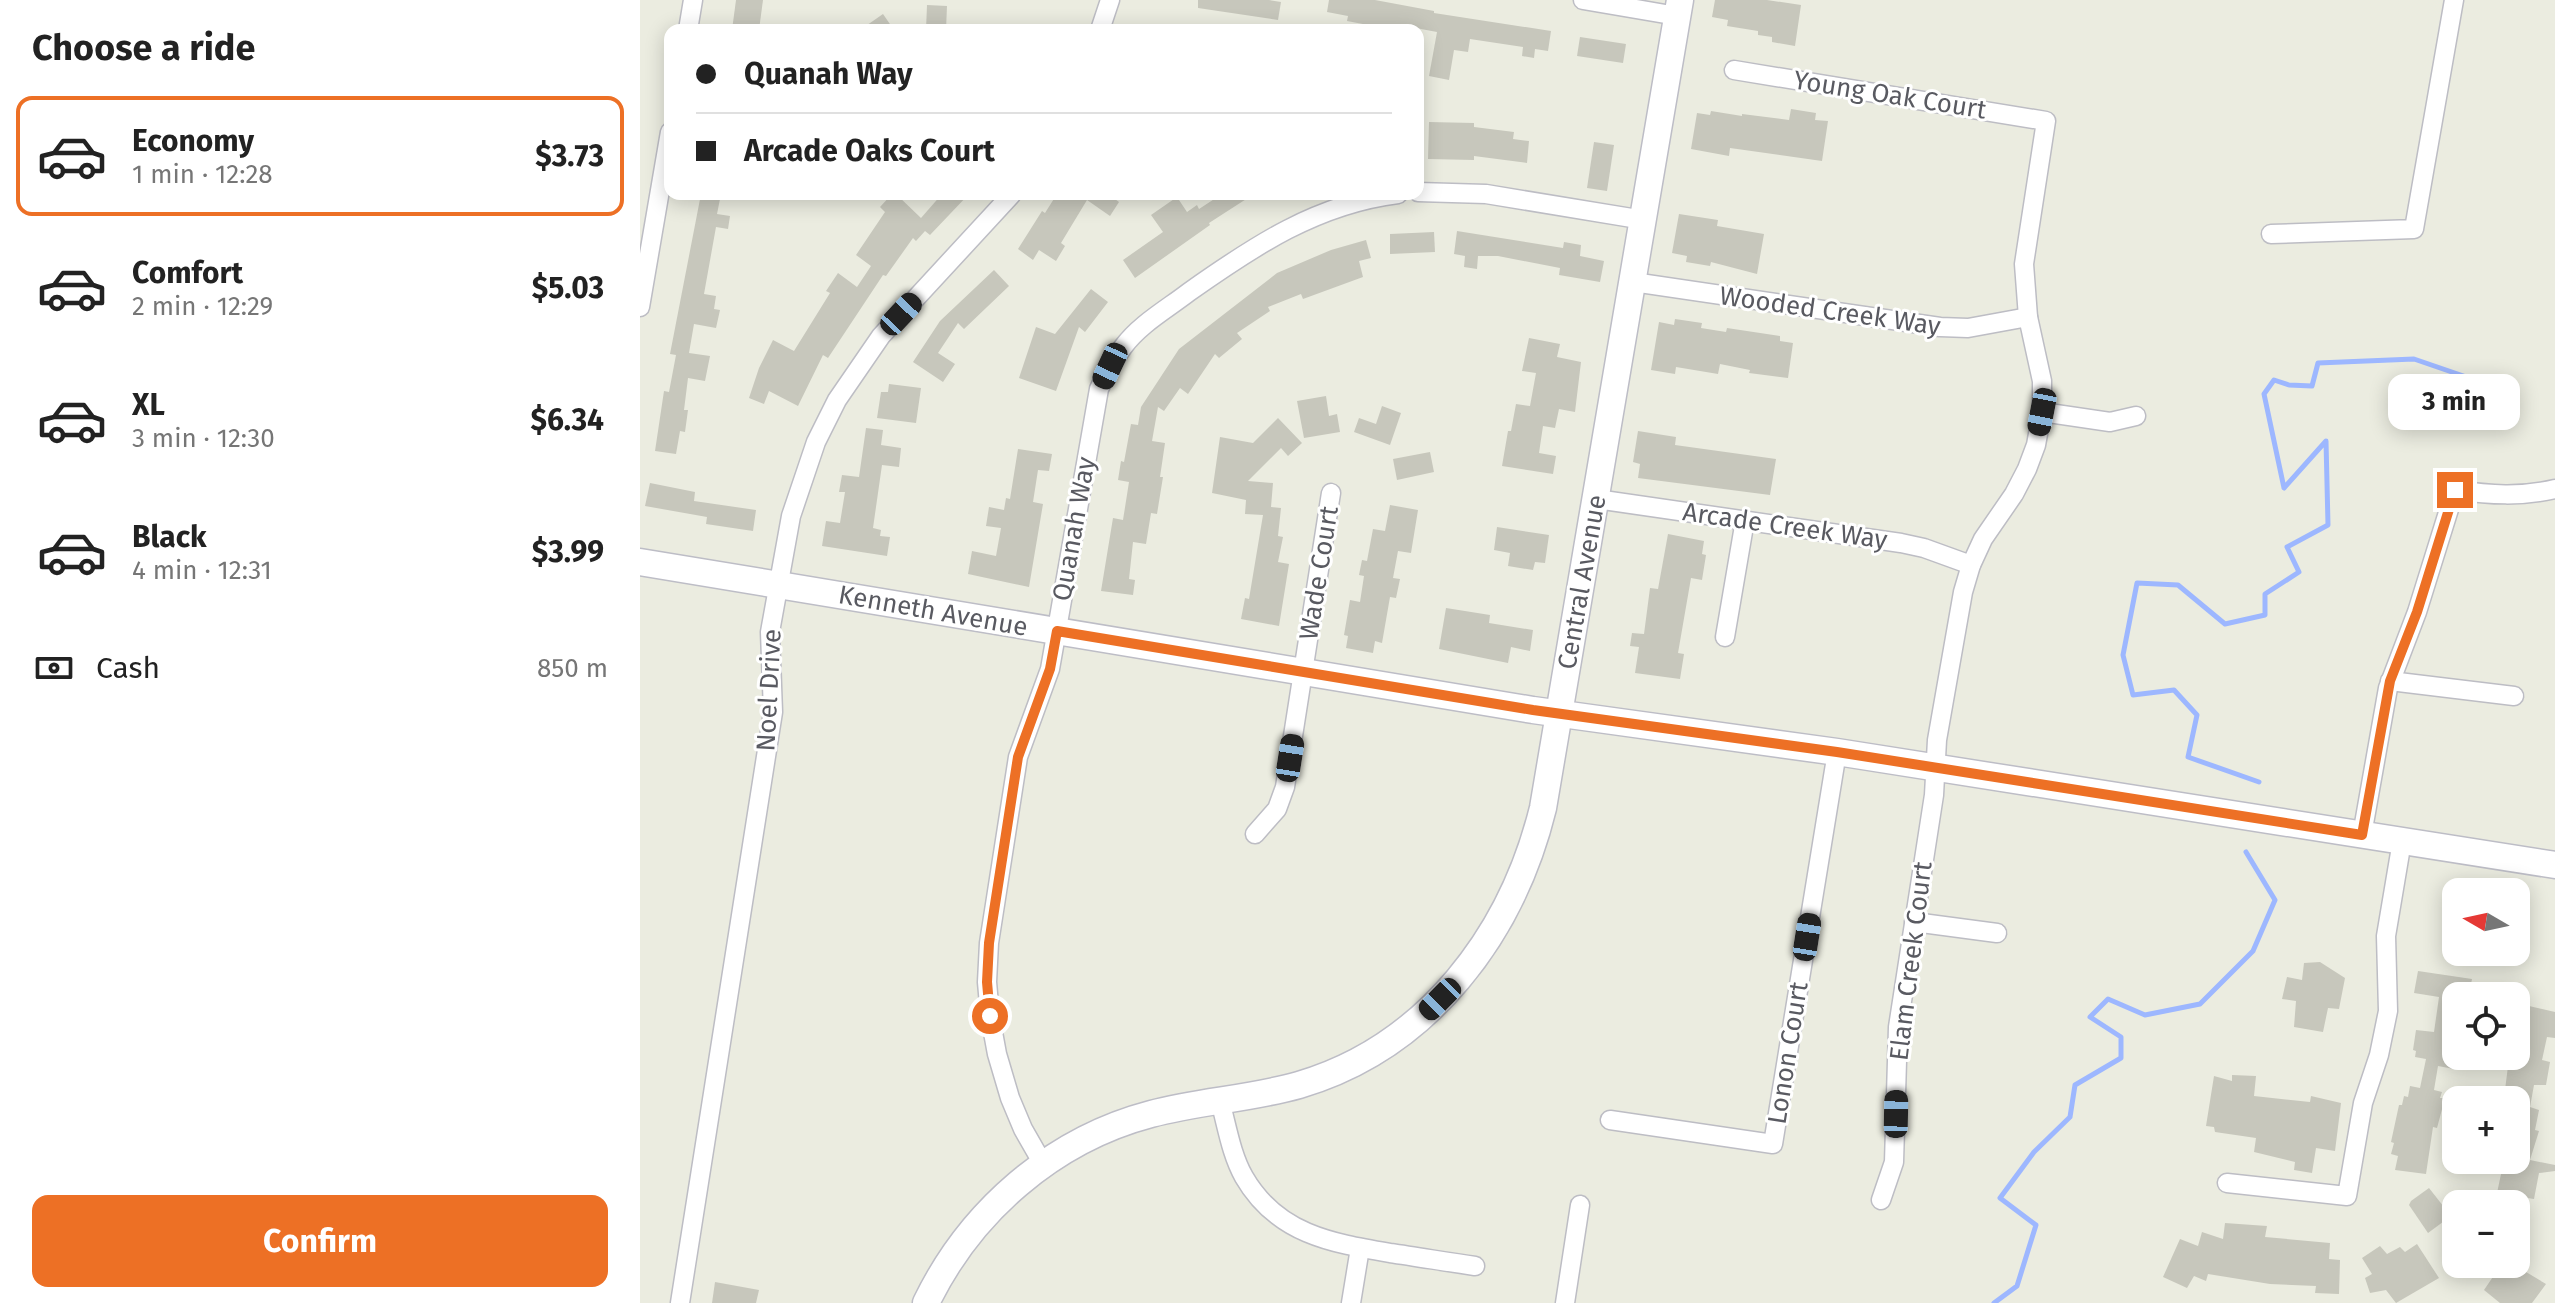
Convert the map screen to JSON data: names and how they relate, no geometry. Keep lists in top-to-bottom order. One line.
{"streets":{"main road":["Central Avenue","Kenneth Avenue"],"street":["Young Oak Court","Wooded Creek Way","Arcade Creek Way","Quanah Way","Wade Court","Noel Drive","Elam Creek Court","Lonon Court"]},"crossings":[["Young Oak Court","Elam Creek Court"],["Wooded Creek Way","Central Avenue"],["Wooded Creek Way","Elam Creek Court"],["Arcade Creek Way","Central Avenue"],["Arcade Creek Way","Elam Creek Court"],["Quanah Way","Central Avenue"],["Quanah Way","Kenneth Avenue"],["Wade Court","Kenneth Avenue"],["Central Avenue","Kenneth Avenue"],["Kenneth Avenue","Noel Drive"],["Kenneth Avenue","Elam Creek Court"],["Kenneth Avenue","Lonon Court"]],"north":"left","page":{"heading":"Choose a ride","banner":["Quanah Way","Arcade Oaks Court"],"list":[{"name":"Economy","note":"1 min · 12:28","value":"$3.73"},{"name":"Comfort","note":"2 min · 12:29","value":"$5.03"},{"name":"XL","note":"3 min · 12:30","value":"$6.34"},{"name":"Black","note":"4 min · 12:31","value":"$3.99"}],"bubble":"3 min","pay":["Cash","850 m"],"map_buttons":["+","−"],"buttons":"Confirm"}}
